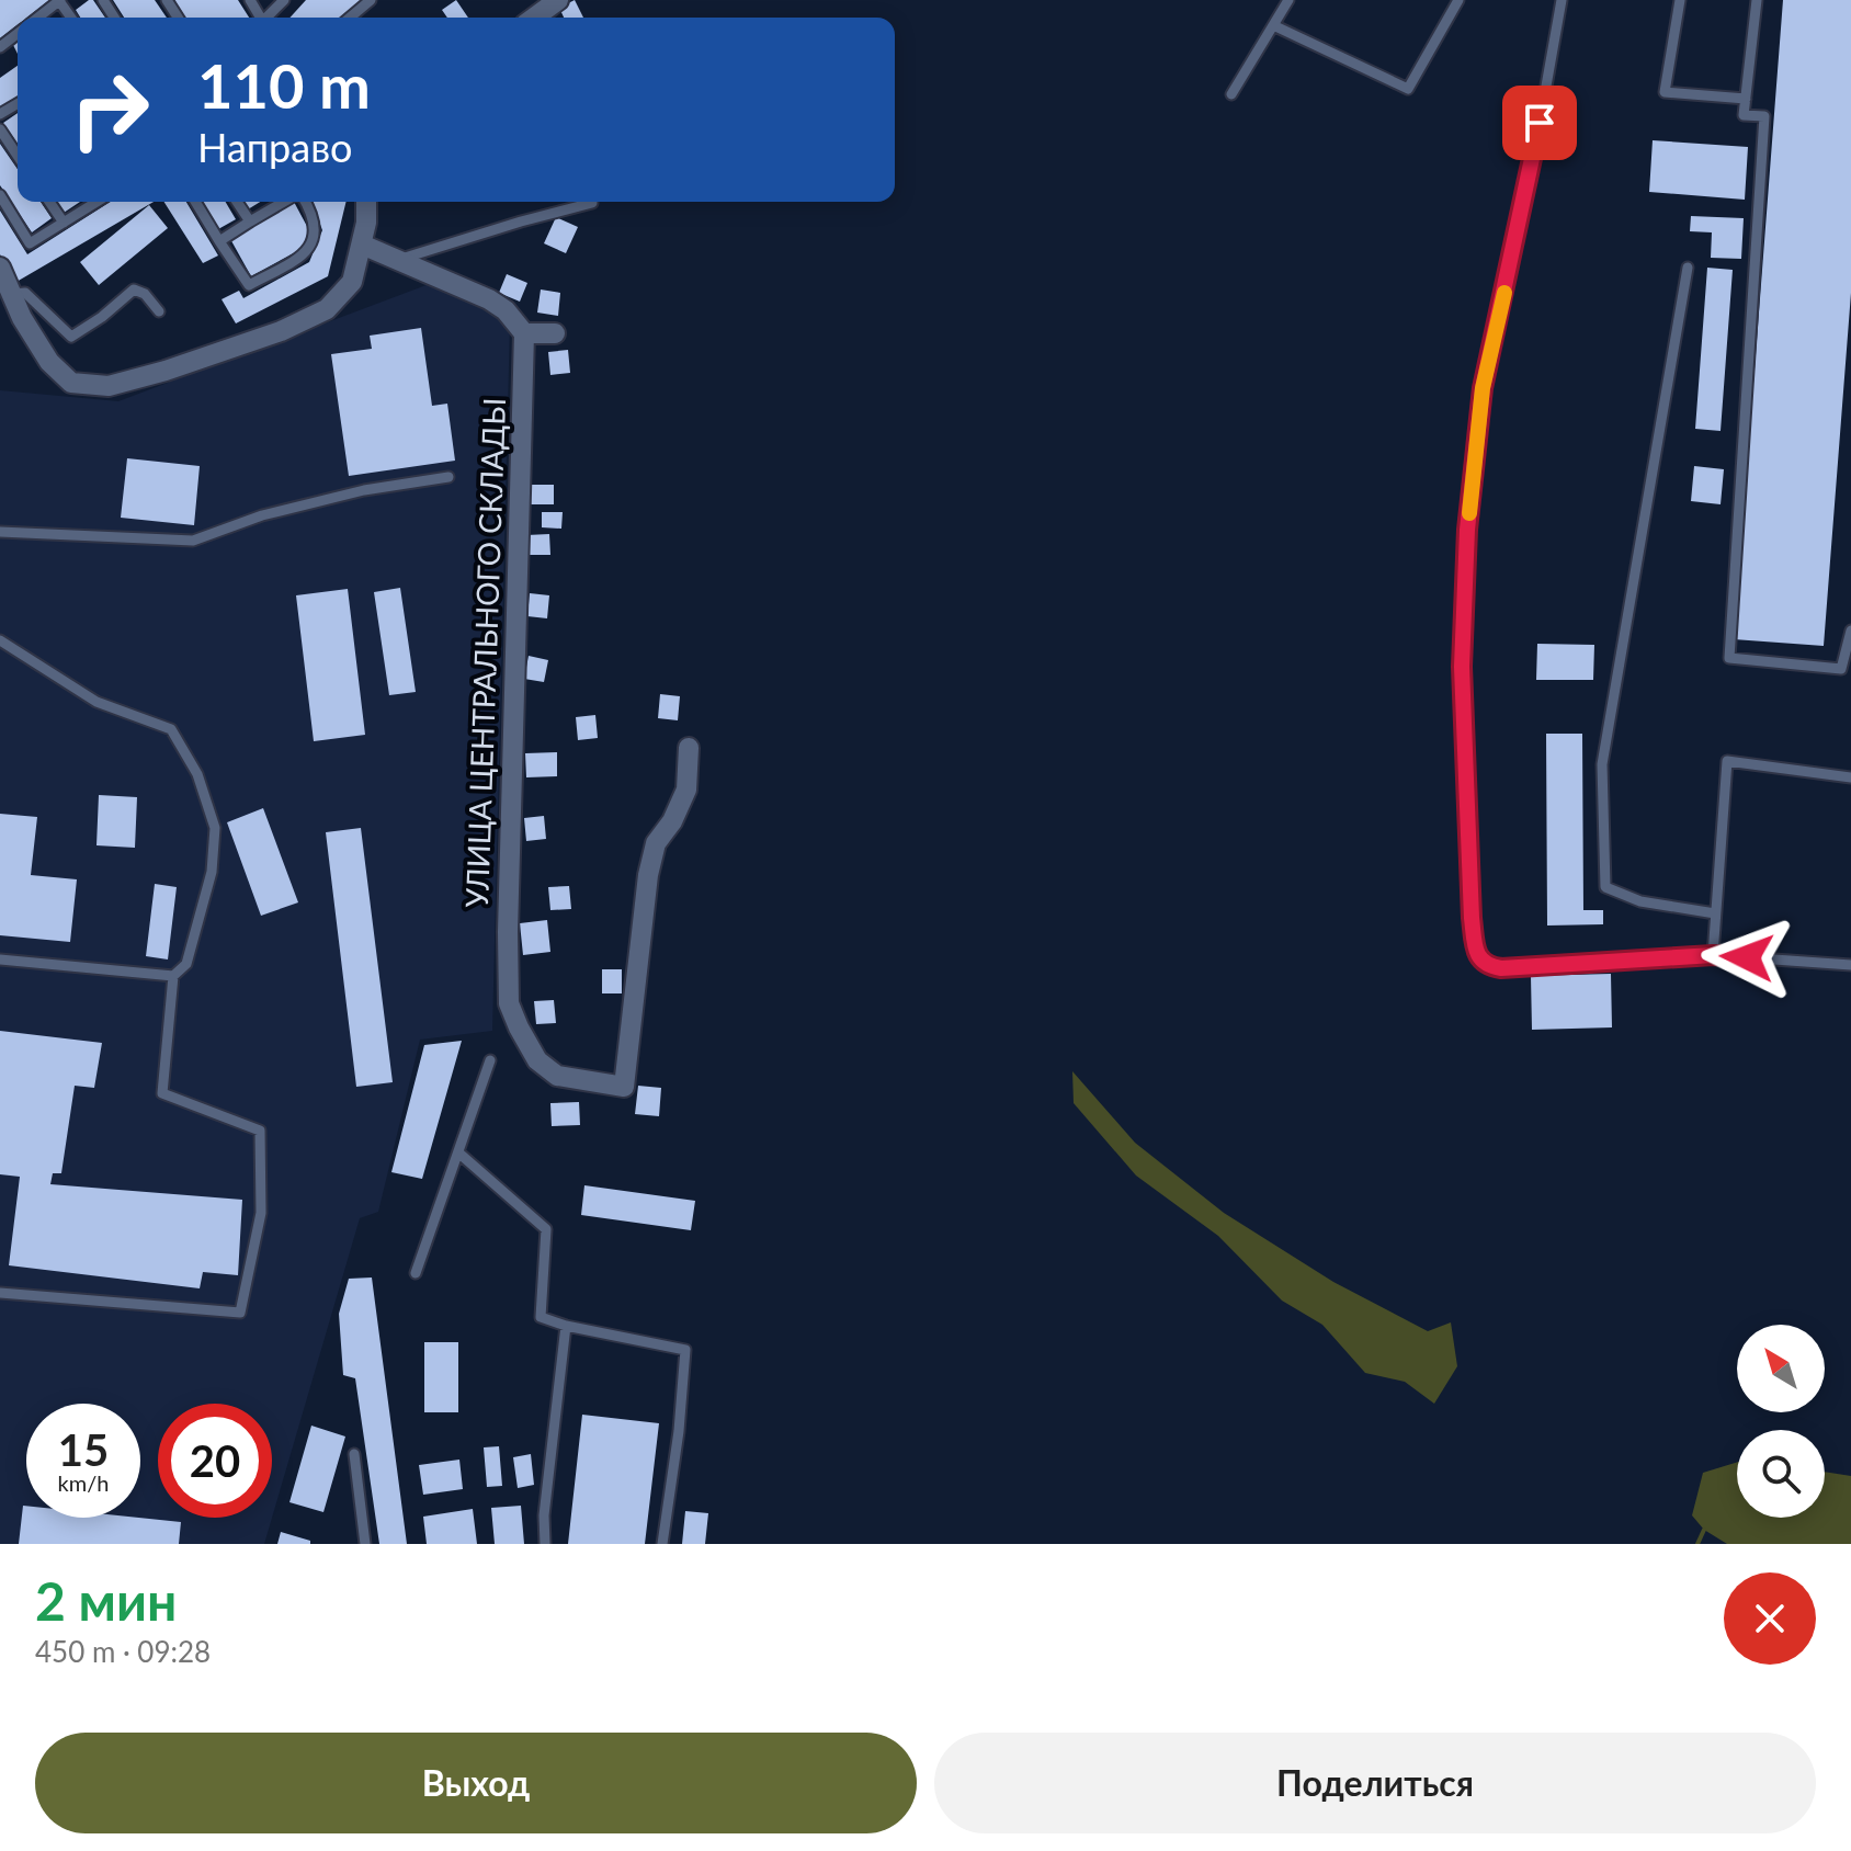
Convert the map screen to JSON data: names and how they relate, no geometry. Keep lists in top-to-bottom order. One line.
{"streets":{"street":["УЛИЦА ЦЕНТРАЛЬНОГО СКЛАДЫ"]},"north":"top left","page":{"turn":["110 m","Направо"],"speed":"15 km/h","limit":"20","heading":["2 мин","450 m · 09:28"],"buttons":["Выход","Поделиться"]}}
